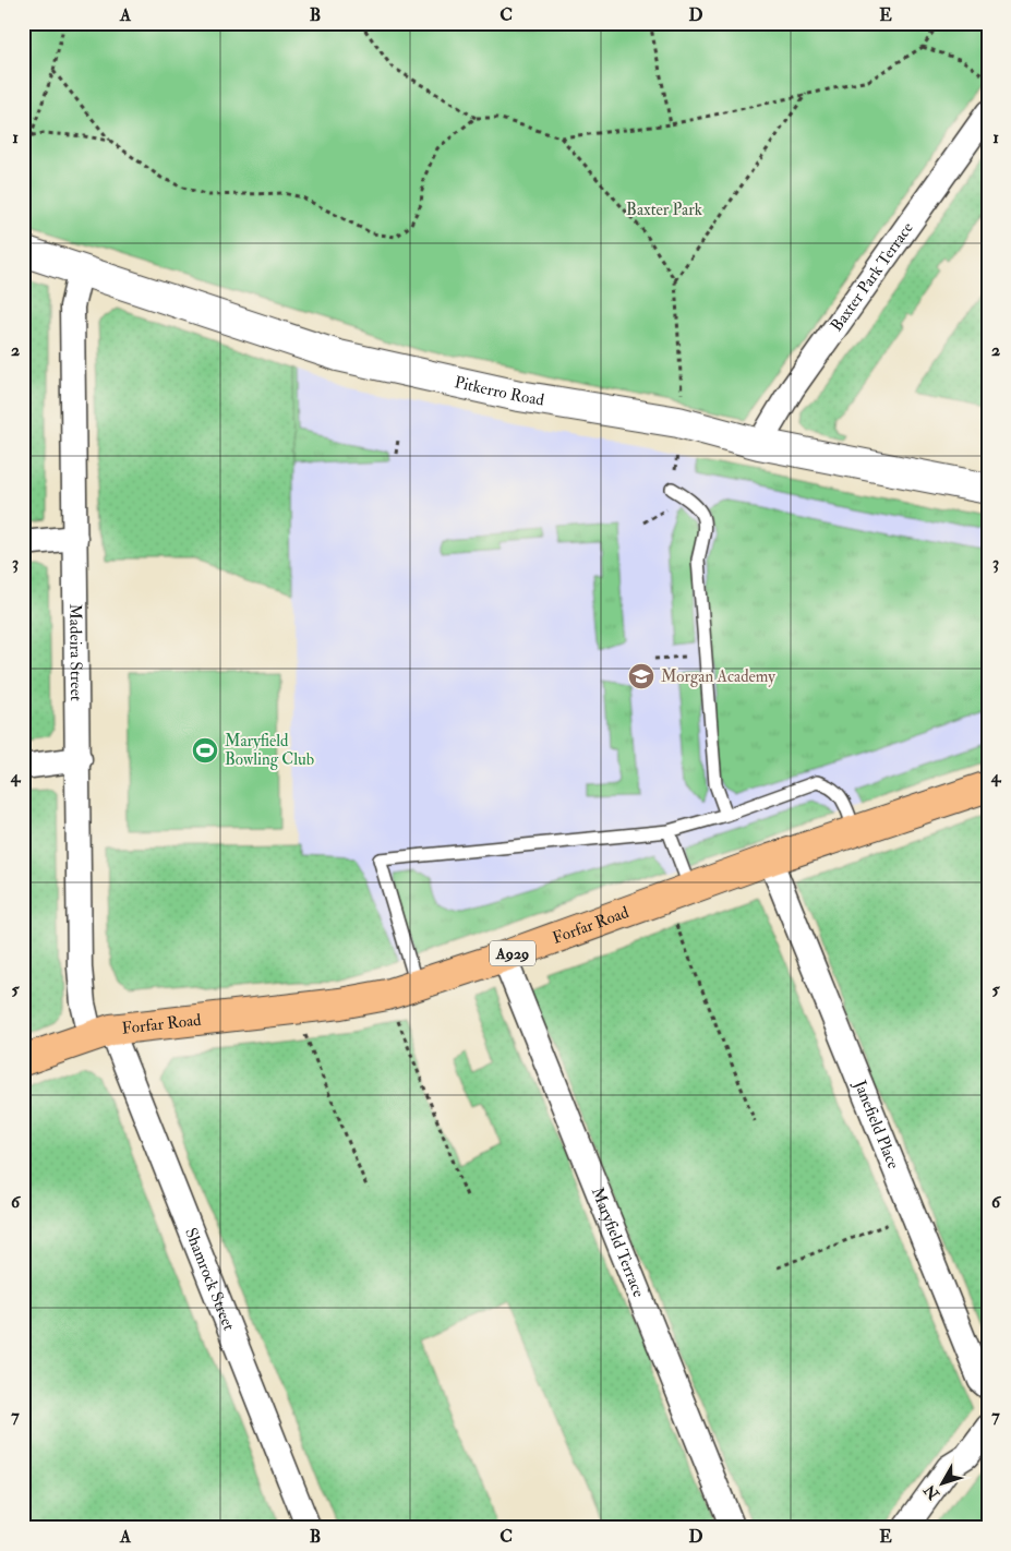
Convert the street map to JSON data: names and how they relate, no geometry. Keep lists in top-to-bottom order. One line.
{"streets":{"main road":["Forfar Road","A929"],"street":["Baxter Park Terrace","Pitkerro Road","Madeira Street","Janefield Place","Maryfield Terrace","Shamrock Street"]},"crossings":[["Baxter Park Terrace","Pitkerro Road"],["Pitkerro Road","Madeira Street"],["Madeira Street","Forfar Road"],["Madeira Street","Shamrock Street"],["Forfar Road","Janefield Place"],["Forfar Road","Maryfield Terrace"],["Forfar Road","Shamrock Street"]],"parks":["Baxter Park"],"places":{"school or university":["Morgan Academy"],"sports":["Maryfield Bowling Club"]},"north":"bottom left","grid":{"columns":["A","B","C","D","E"],"rows":["1","2","3","4","5","6","7"]}}
